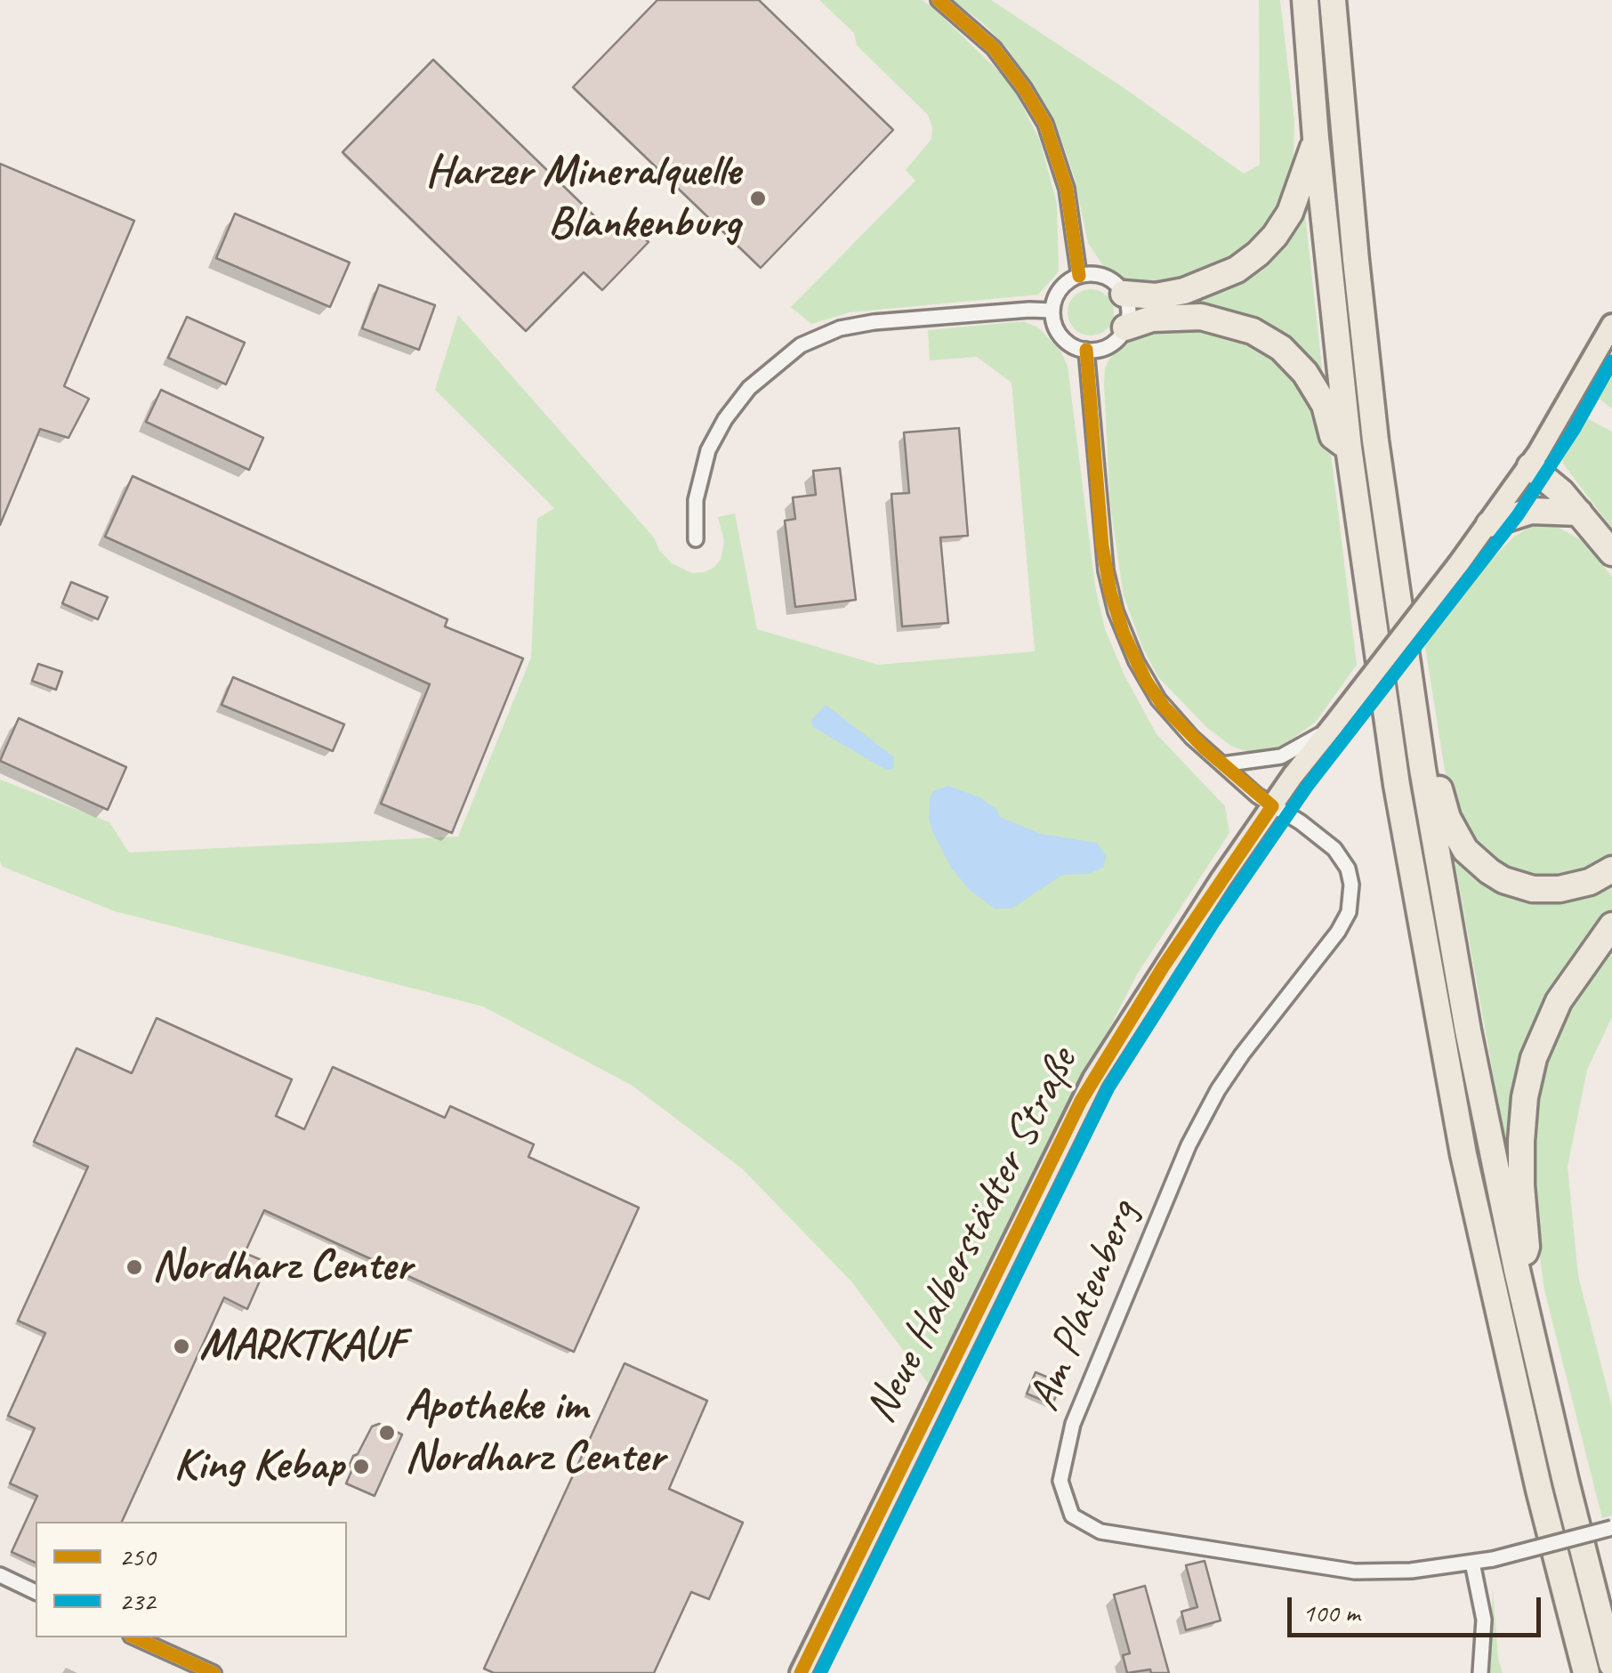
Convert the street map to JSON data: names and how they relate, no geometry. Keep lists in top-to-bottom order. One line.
{"streets":{"main road":["Neue Halberstädter Straße"],"street":["Am Platenberg"]},"crossings":[["Neue Halberstädter Straße","Am Platenberg"]],"places":["Harzer Mineralquelle Blankenburg","Nordharz Center","MARKTKAUF","Apotheke im Nordharz Center","King Kebap"],"lines":["transit line 250","transit line 232"],"legend":["250","232"],"scale_bar":"100 m"}
